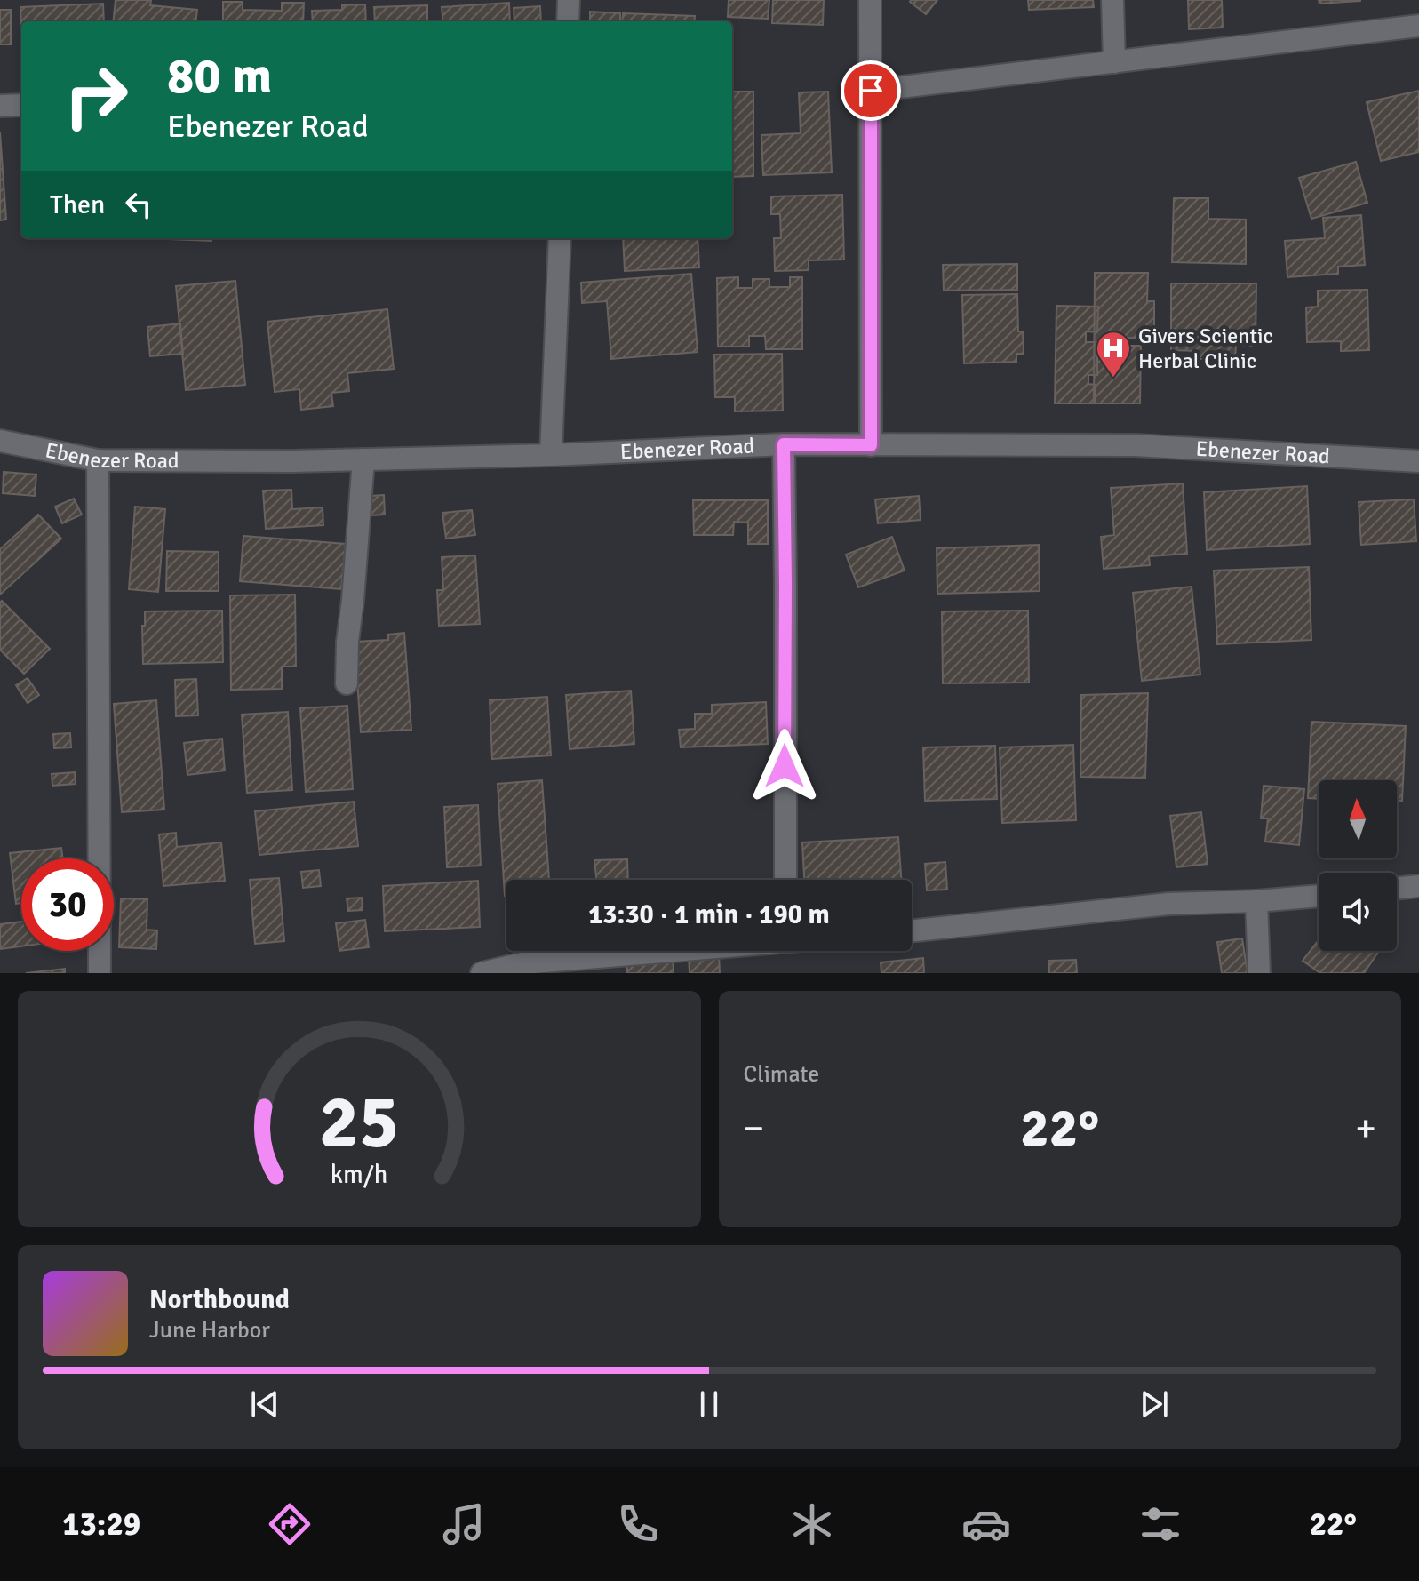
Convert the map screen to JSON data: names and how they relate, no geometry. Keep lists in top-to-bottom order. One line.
{"streets":{"street":["Ebenezer Road"]},"places":{"hospital":["Givers Scientic Herbal Clinic"]},"north":"top","page":{"turn":["80 m","Ebenezer Road"],"then":"Then","limit":"30","trip":"13:30 · 1 min · 190 m","tile":"Climate","heat":["−","22°","+"],"song":["Northbound","June Harbor"],"tabs":["13:29","22°"],"gauge":["25","km/h"]}}
